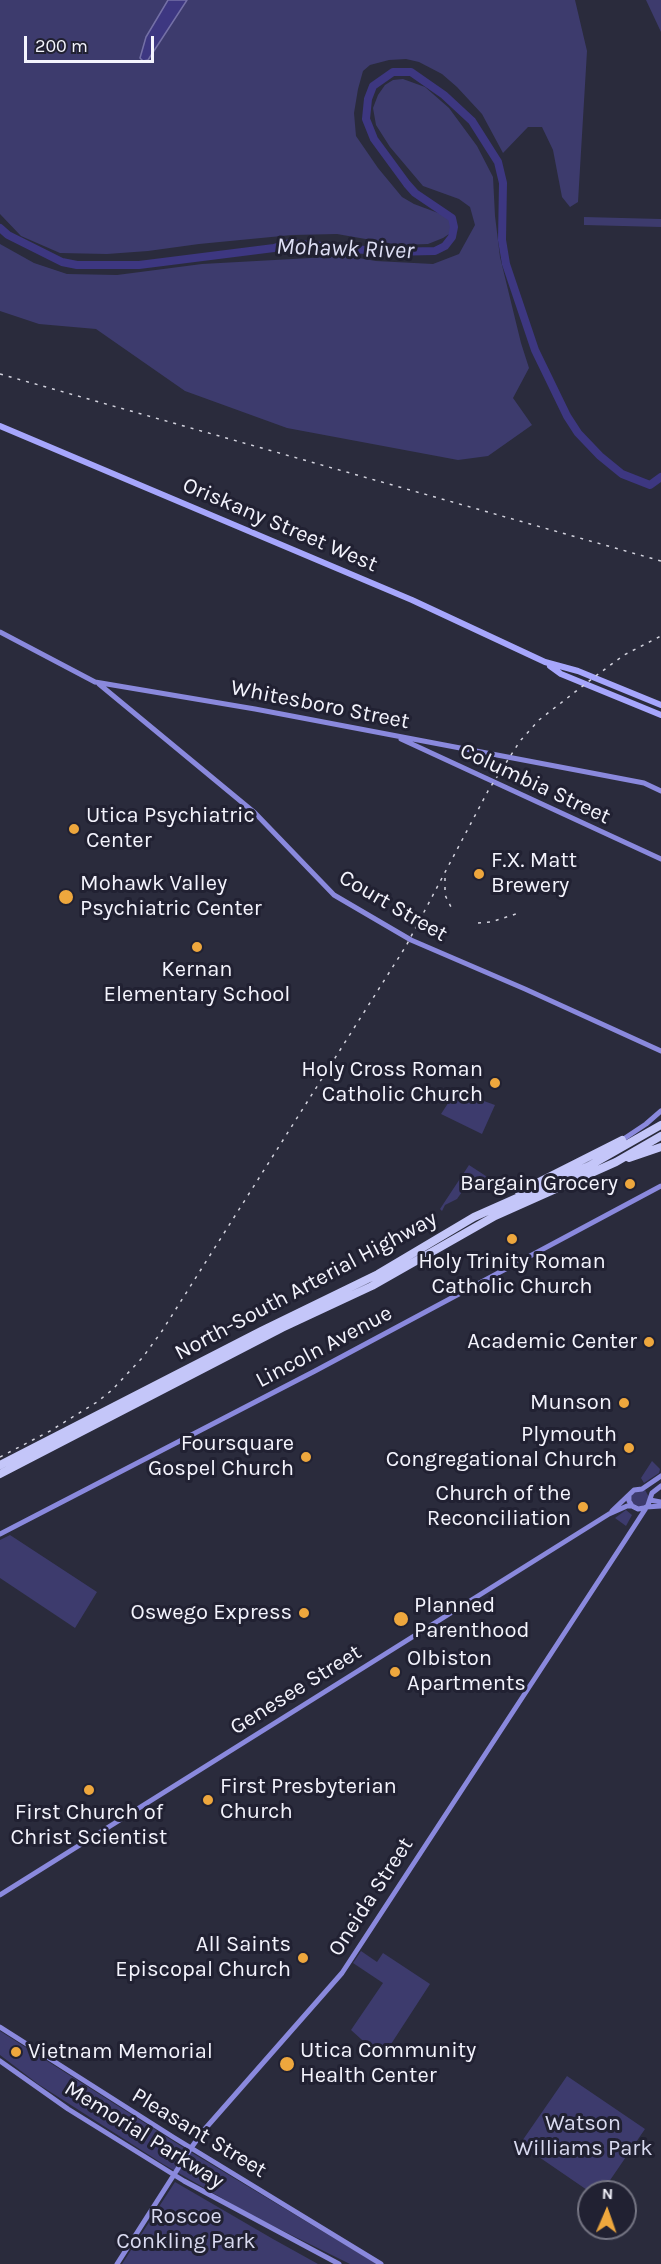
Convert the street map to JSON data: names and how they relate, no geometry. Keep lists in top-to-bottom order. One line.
{"streets":{"highway":["North-South Arterial Highway"],"main road":["Oriskany Street West"],"street":["Whitesboro Street","Columbia Street","Court Street","Lincoln Avenue","Genesee Street","Oneida Street","Pleasant Street","Memorial Parkway"]},"crossings":[["Whitesboro Street","Columbia Street"],["Whitesboro Street","Court Street"],["Genesee Street","Oneida Street"],["Oneida Street","Pleasant Street"],["Oneida Street","Memorial Parkway"]],"water":["Mohawk River"],"parks":["Watson Williams Park","Roscoe Conkling Park"],"places":["Utica Psychiatric Center","F.X. Matt Brewery","Mohawk Valley Psychiatric Center","Kernan Elementary School","Holy Cross Roman Catholic Church","Bargain Grocery","Holy Trinity Roman Catholic Church","Academic Center","Munson","Plymouth Congregational Church","Foursquare Gospel Church","Church of the Reconciliation","Oswego Express","Planned Parenthood","Olbiston Apartments","First Church of Christ Scientist","First Presbyterian Church","All Saints Episcopal Church","Vietnam Memorial","Utica Community Health Center"],"scale_bar":"200 m","north":"top"}
